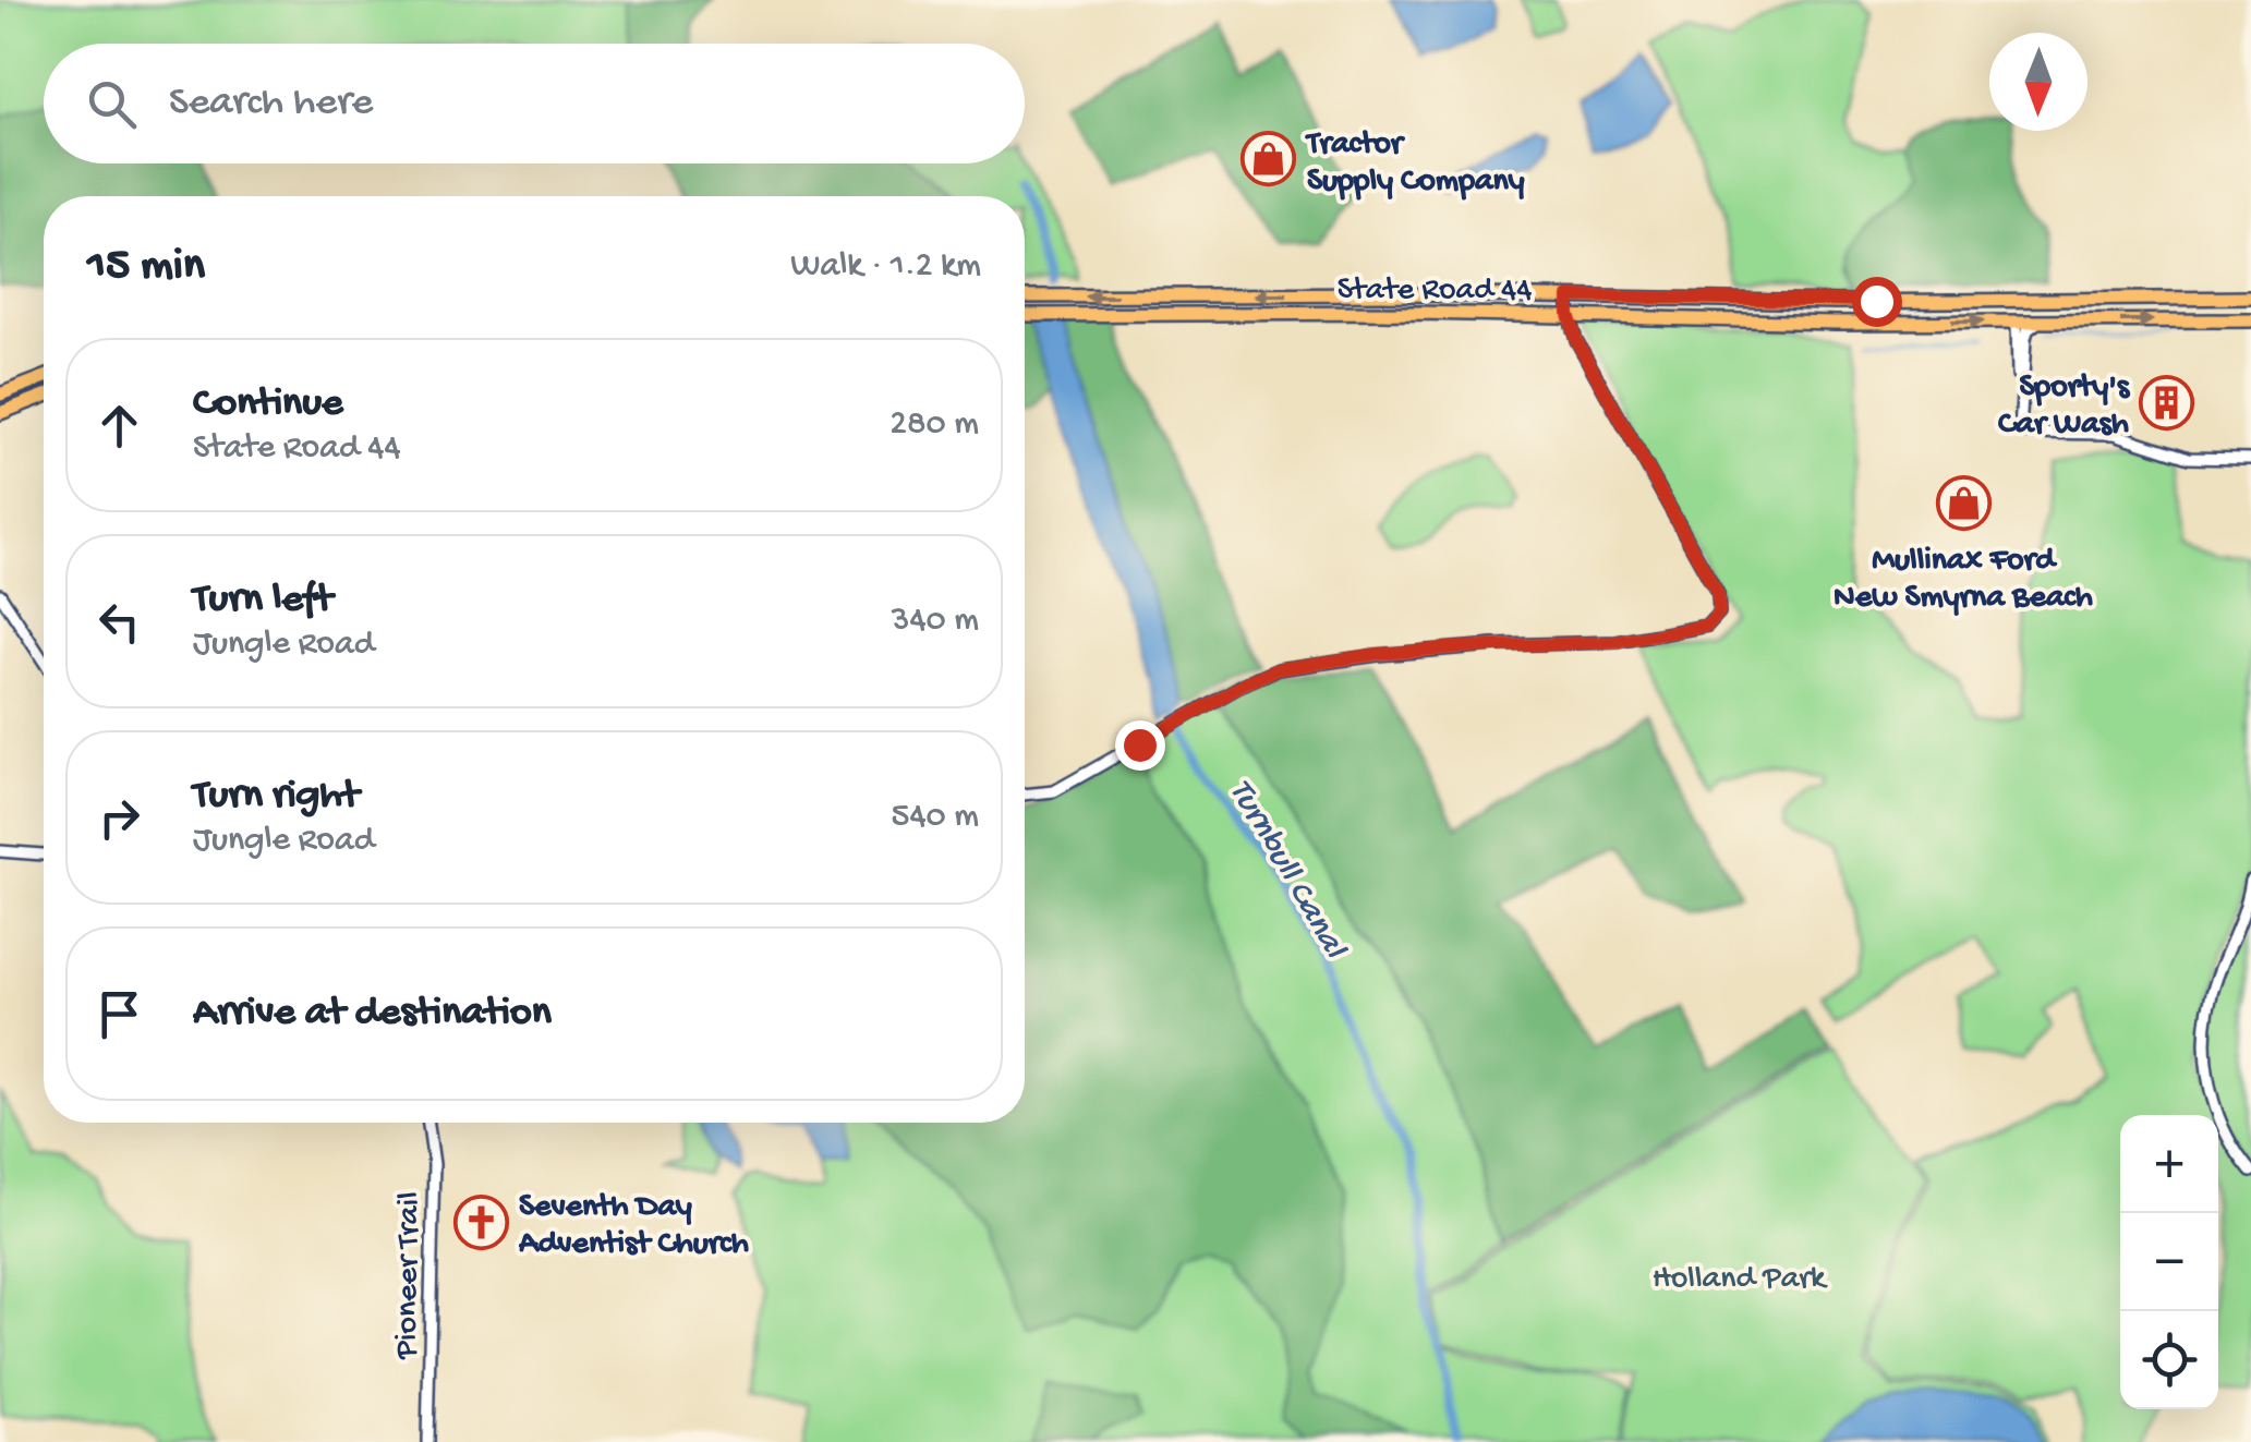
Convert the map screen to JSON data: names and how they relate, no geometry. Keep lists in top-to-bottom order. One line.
{"streets":{"main road":["State Road 44"],"street":["Pioneer Trail"]},"water":["Turnbull Canal"],"parks":["Holland Park"],"places":{"shop":["Tractor Supply Company","Mullinax Ford New Smyrna Beach"],"building":["Sporty's Car Wash"],"church":["Seventh Day Adventist Church"]},"north":"bottom","page":{"search":"Search here","heading":["15 min","Walk · 1.2 km"],"list":[["Continue","State Road 44","280 m"],["Turn left","Jungle Road","340 m"],["Turn right","Jungle Road","540 m"],"Arrive at destination"],"map_buttons":["+","−"]}}
